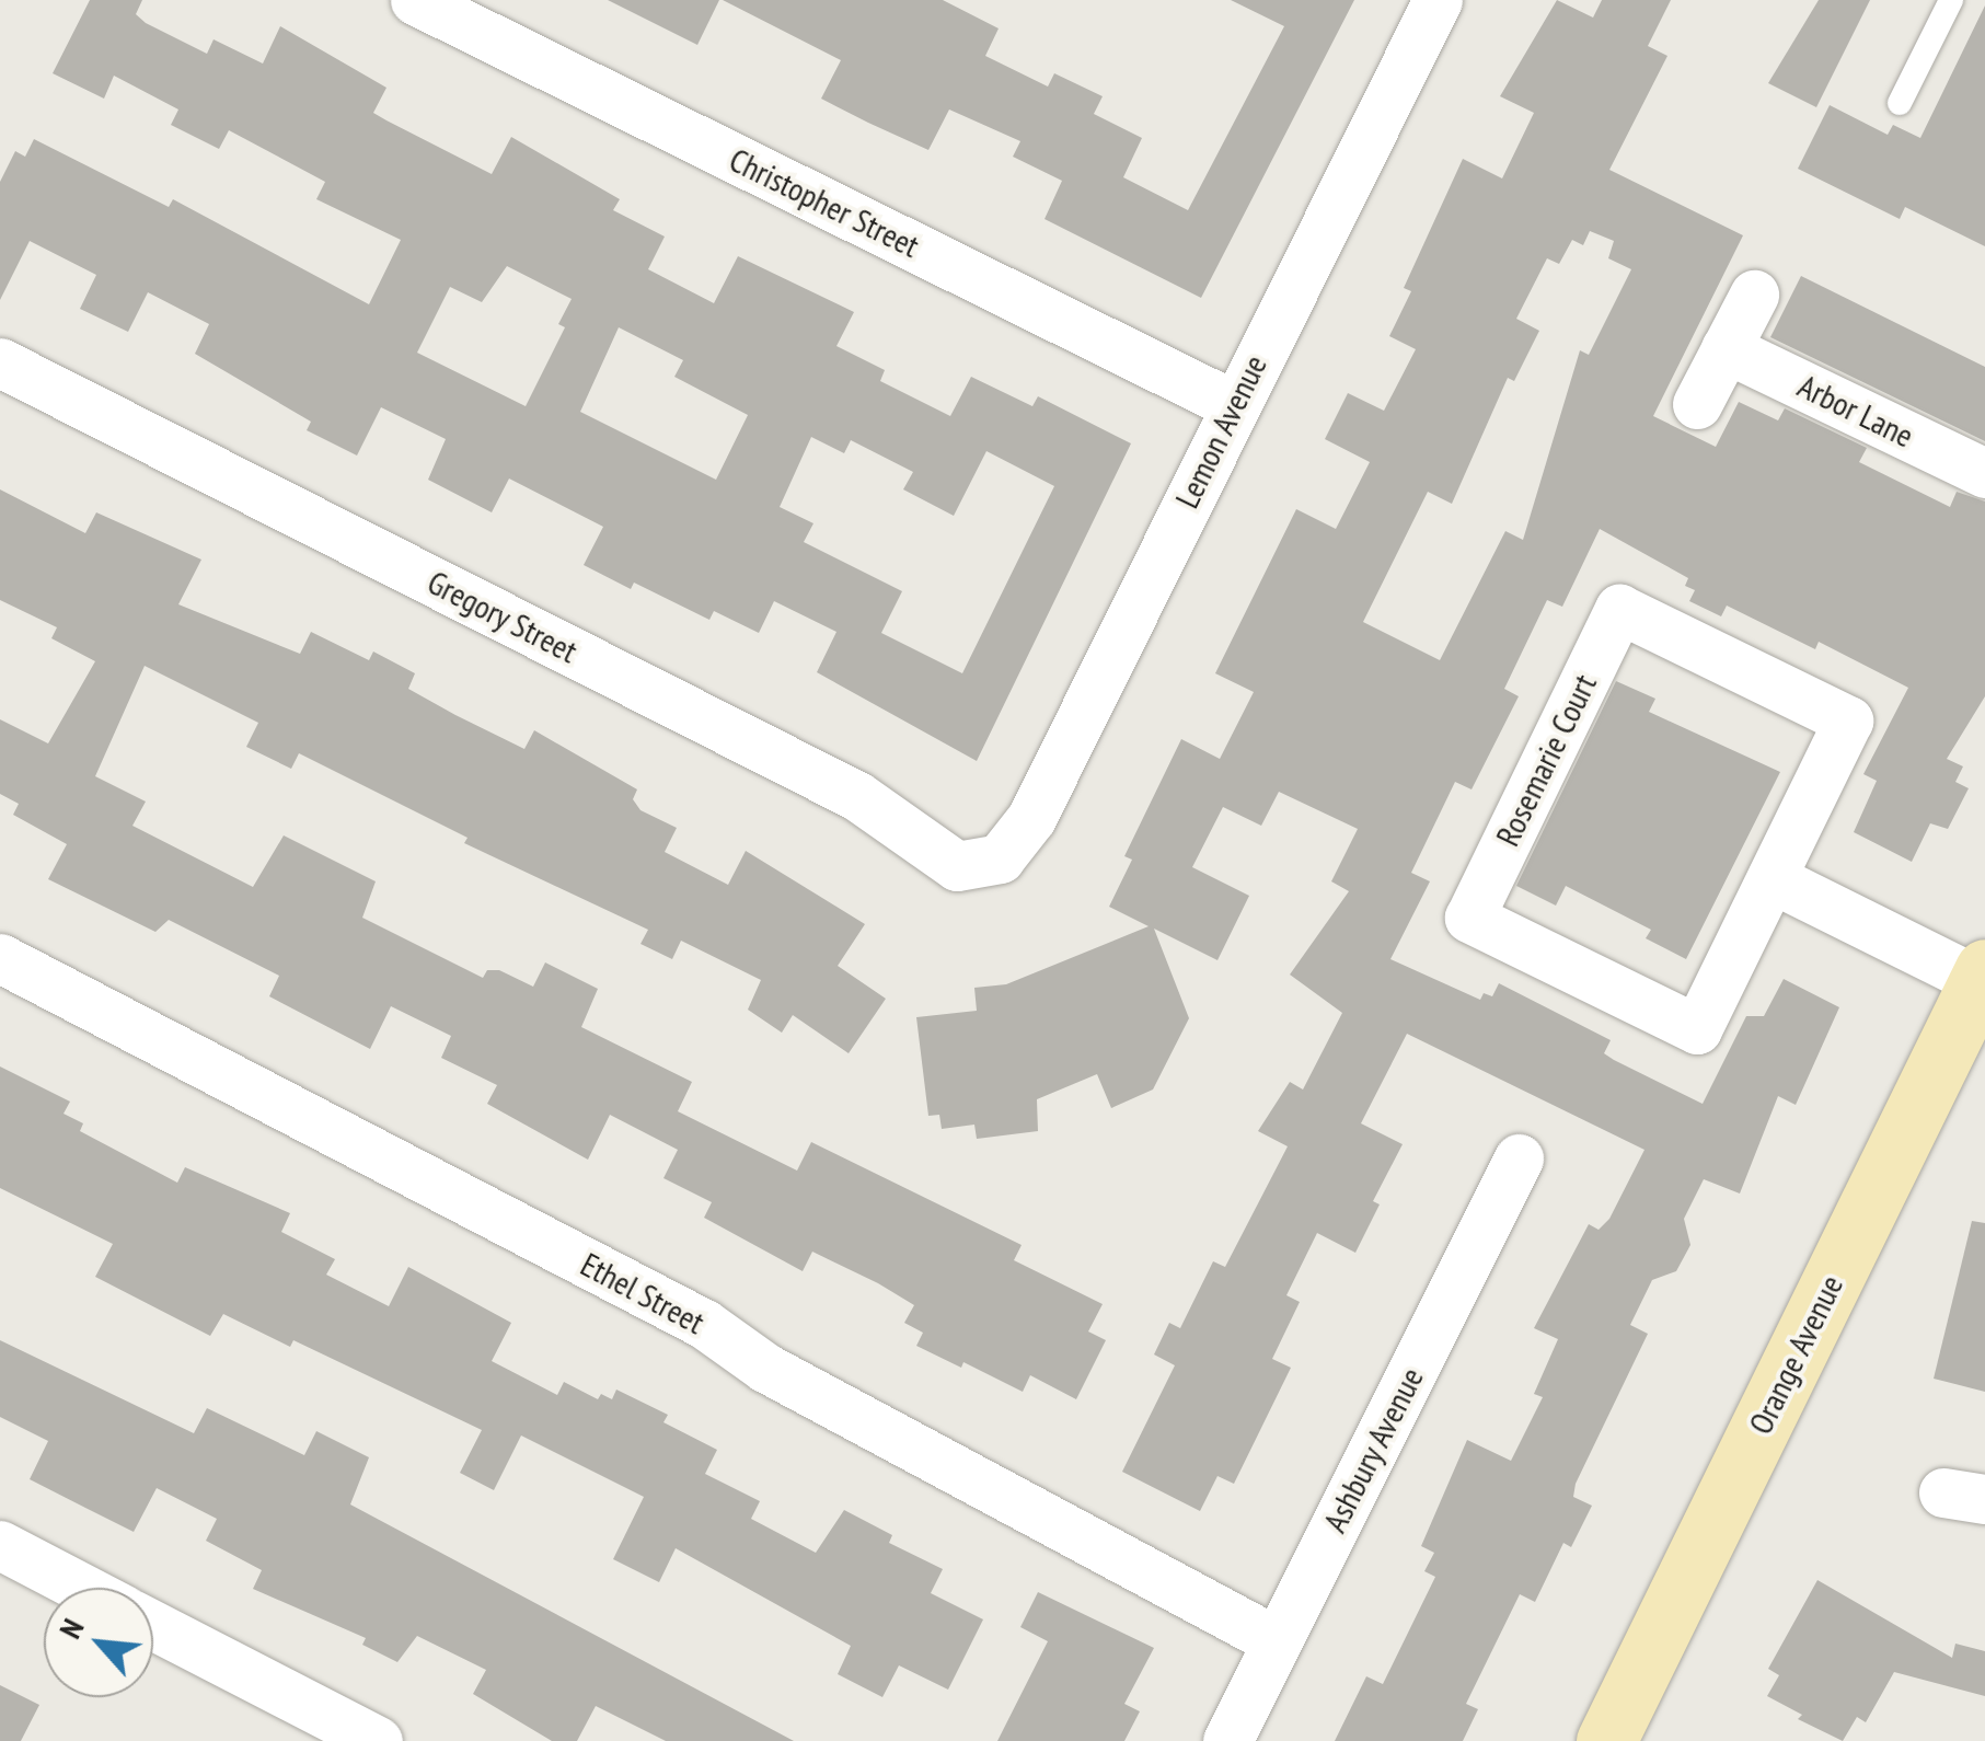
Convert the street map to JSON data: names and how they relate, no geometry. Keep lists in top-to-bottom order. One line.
{"streets":{"main road":["Orange Avenue"],"street":["Christopher Street","Arbor Lane","Lemon Avenue","Gregory Street","Rosemarie Court","Ethel Street","Ashbury Avenue"]},"crossings":[["Christopher Street","Lemon Avenue"],["Lemon Avenue","Gregory Street"],["Ethel Street","Ashbury Avenue"]],"north":"top left"}
